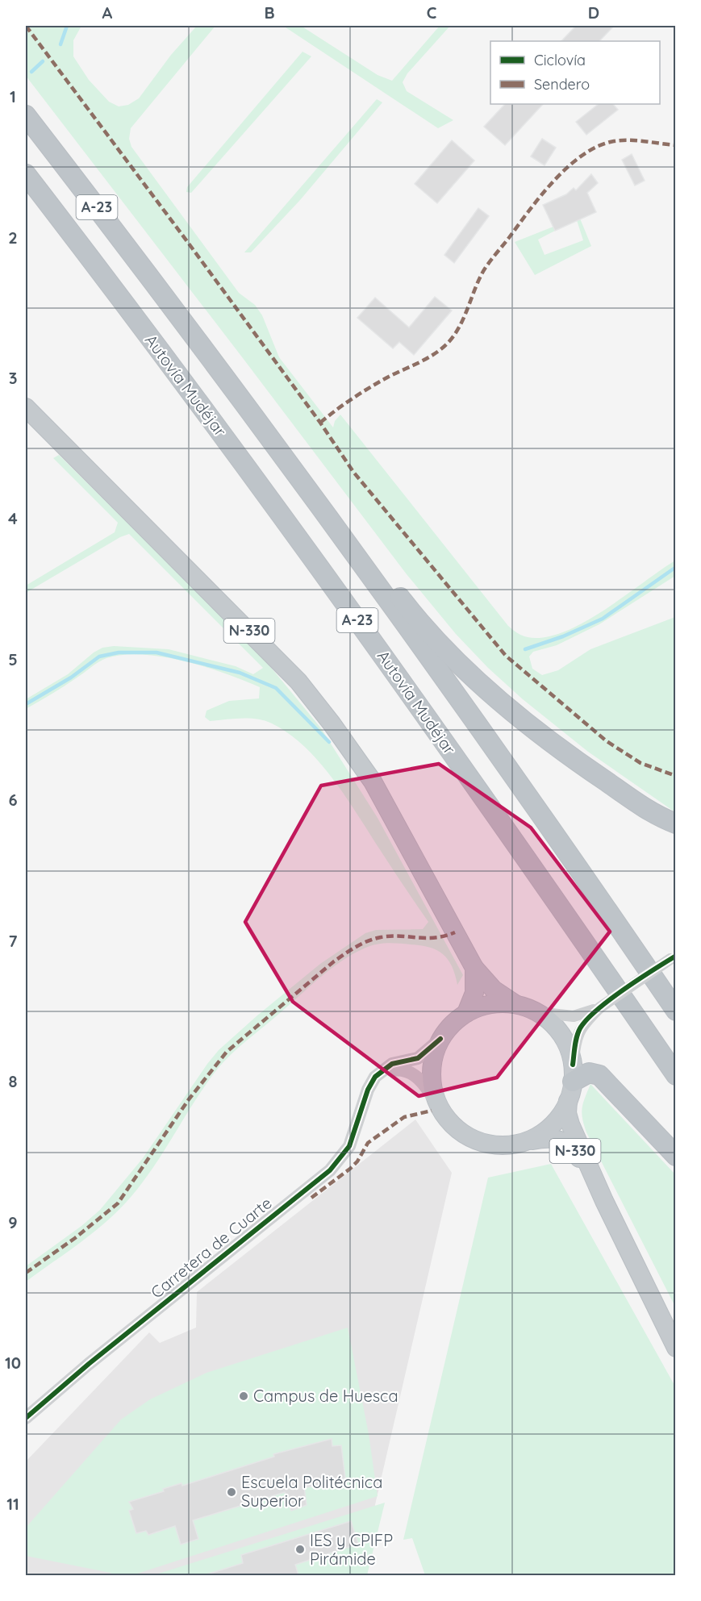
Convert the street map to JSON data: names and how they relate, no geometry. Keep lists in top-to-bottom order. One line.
{"streets":{"highway":["A-23","Autovía Mudéjar","N-330"],"street":["Carretera de Cuarte"]},"places":["Campus de Huesca","Escuela Politécnica Superior","IES y CPIFP Pirámide"],"legend":["Ciclovía","Sendero"],"grid":{"columns":["A","B","C","D"],"rows":["1","2","3","4","5","6","7","8","9","10","11"]}}
